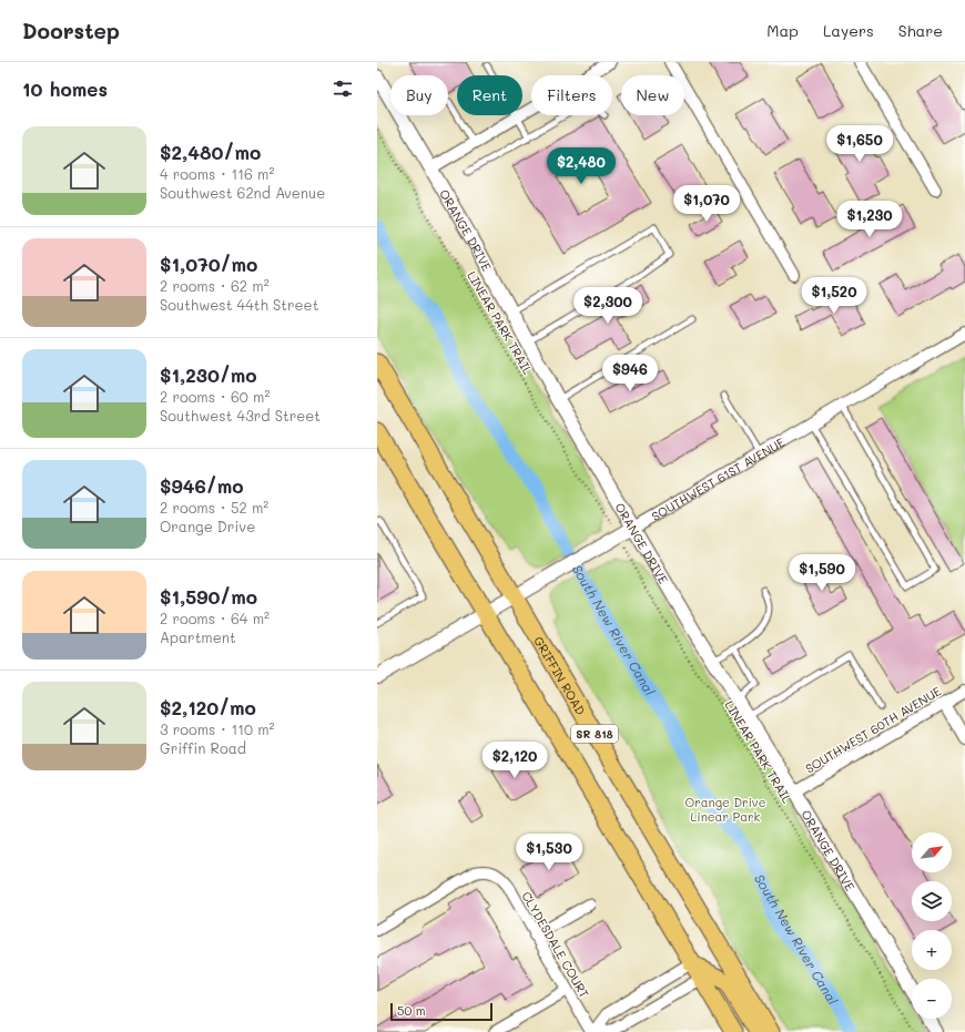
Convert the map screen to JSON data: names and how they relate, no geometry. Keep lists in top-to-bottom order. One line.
{"streets":{"main road":["GRIFFIN ROAD","SR 818"],"street":["ORANGE DRIVE","SOUTHWEST 61ST AVENUE","SOUTHWEST 60TH AVENUE","CLYDESDALE COURT"],"path":["LINEAR PARK TRAIL"]},"crossings":[["ORANGE DRIVE","SOUTHWEST 61ST AVENUE"],["ORANGE DRIVE","SOUTHWEST 60TH AVENUE"],["SOUTHWEST 61ST AVENUE","GRIFFIN ROAD"],["SOUTHWEST 61ST AVENUE","SR 818"]],"water":["South New River Canal"],"parks":["Orange Drive Linear Park"],"scale_bar":"50 m","north":"top right","page":{"header":"Doorstep","nav":["Map","Layers","Share"],"heading":"10 homes","chip":["Buy","Rent","Filters","New"],"list":[{"name":"$2,480/mo","note":"4 rooms · 116 m² · Southwest 62nd Avenue"},{"name":"$1,070/mo","note":"2 rooms · 62 m² · Southwest 44th Street"},{"name":"$1,230/mo","note":"2 rooms · 60 m² · Southwest 43rd Street"},{"name":"$946/mo","note":"2 rooms · 52 m² · Orange Drive"},{"name":"$1,590/mo","note":"2 rooms · 64 m² · Apartment"},{"name":"$2,120/mo","note":"3 rooms · 110 m² · Griffin Road"}],"price":["$1,650","$2,480","$1,070","$1,230","$1,520","$2,300","$946","$1,590","$2,120","$1,530"],"map_buttons":["+","−"],"scale":"50 m"}}
